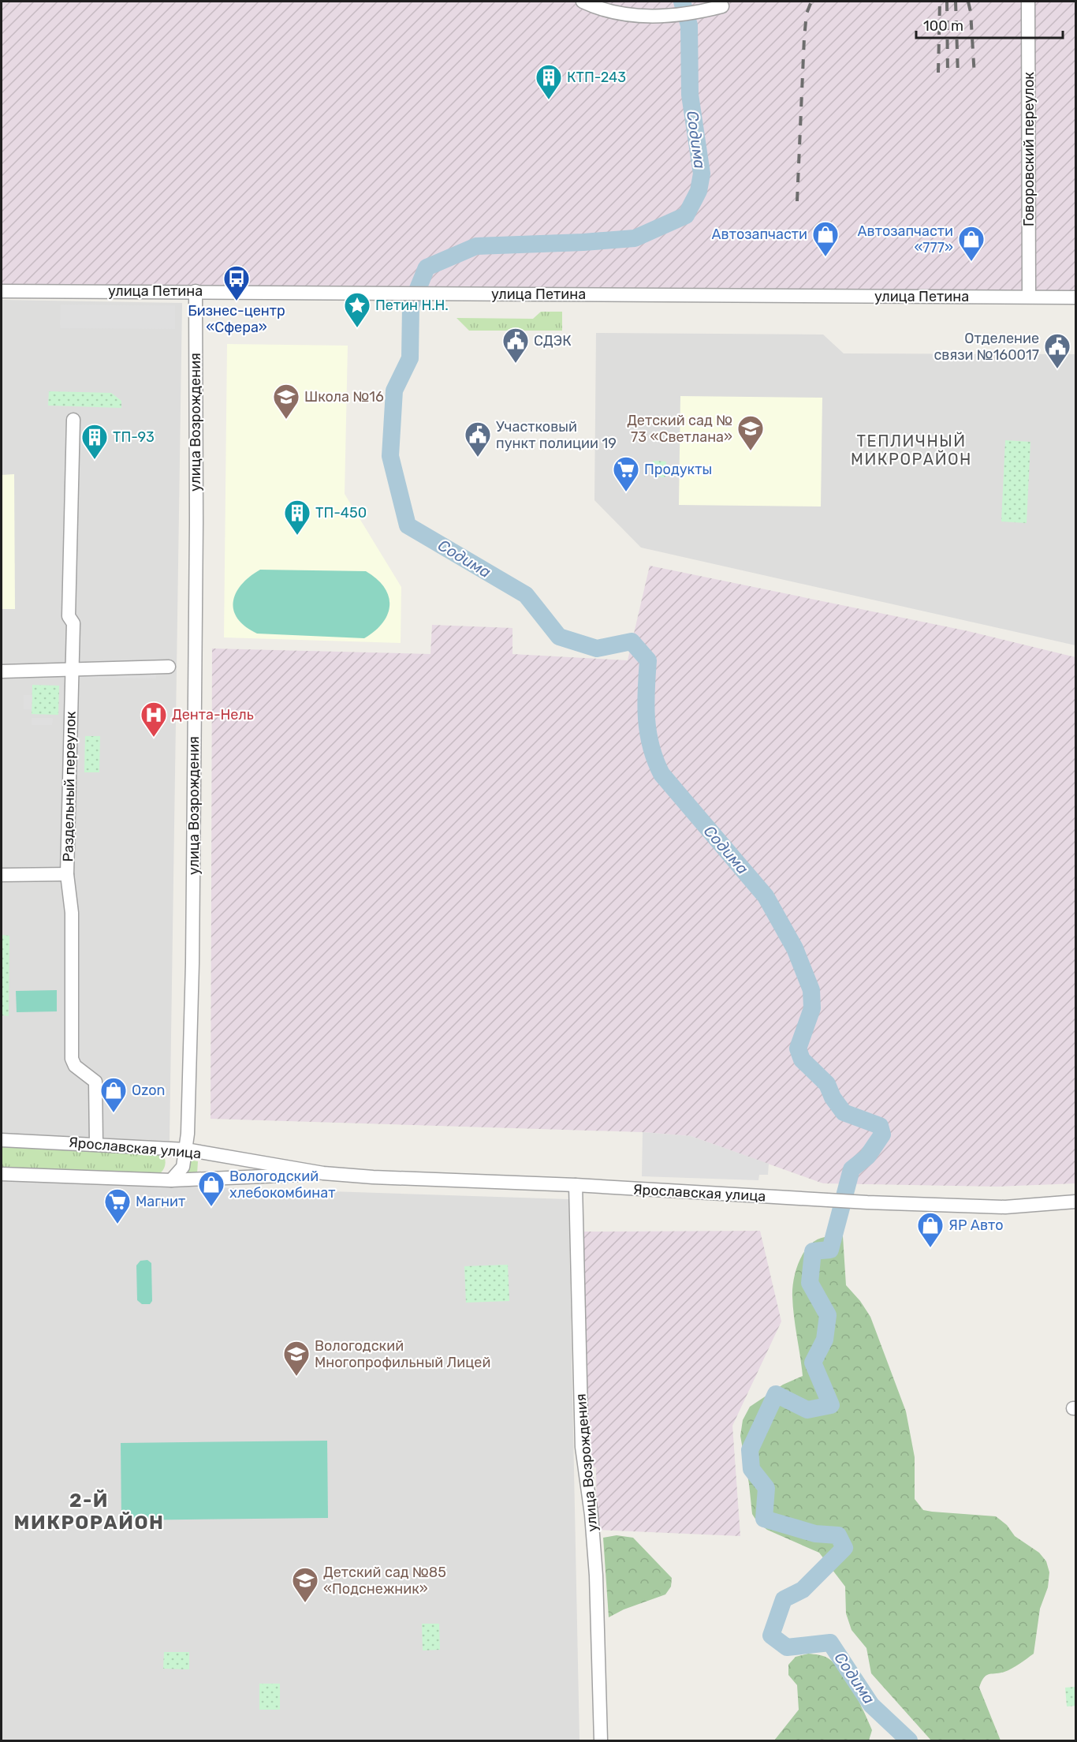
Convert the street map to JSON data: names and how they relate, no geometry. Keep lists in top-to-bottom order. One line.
{"streets":{"street":["Говоровский переулок","улица Петина","улица Возрождения","Раздельный переулок","Ярославская улица"]},"crossings":[["Говоровский переулок","улица Петина"],["улица Петина","улица Возрождения"],["улица Возрождения","Ярославская улица"],["Раздельный переулок","Ярославская улица"]],"districts":["ТЕПЛИЧНЫЙ МИКРОРАЙОН","2-Й МИКРОРАЙОН"],"water":["Содима"],"places":{"building":["КТП-243","ТП-93","ТП-450"],"shop":["Автозапчасти","Автозапчасти «777»","Ozon","Вологодский хлебокомбинат","ЯР Авто"],"bus stop":["Бизнес-центр «Сфера»"],"place":["Петин Н.Н."],"public building":["СДЭК","Отделение связи №160017","Участковый пункт полиции 19"],"school or university":["Школа №16","Детский сад № 73 «Светлана»","Вологодский Многопрофильный Лицей","Детский сад №85 «Подснежник»"],"supermarket":["Продукты","Магнит"],"hospital":["Дента-Нель"]},"scale_bar":"100 m"}
